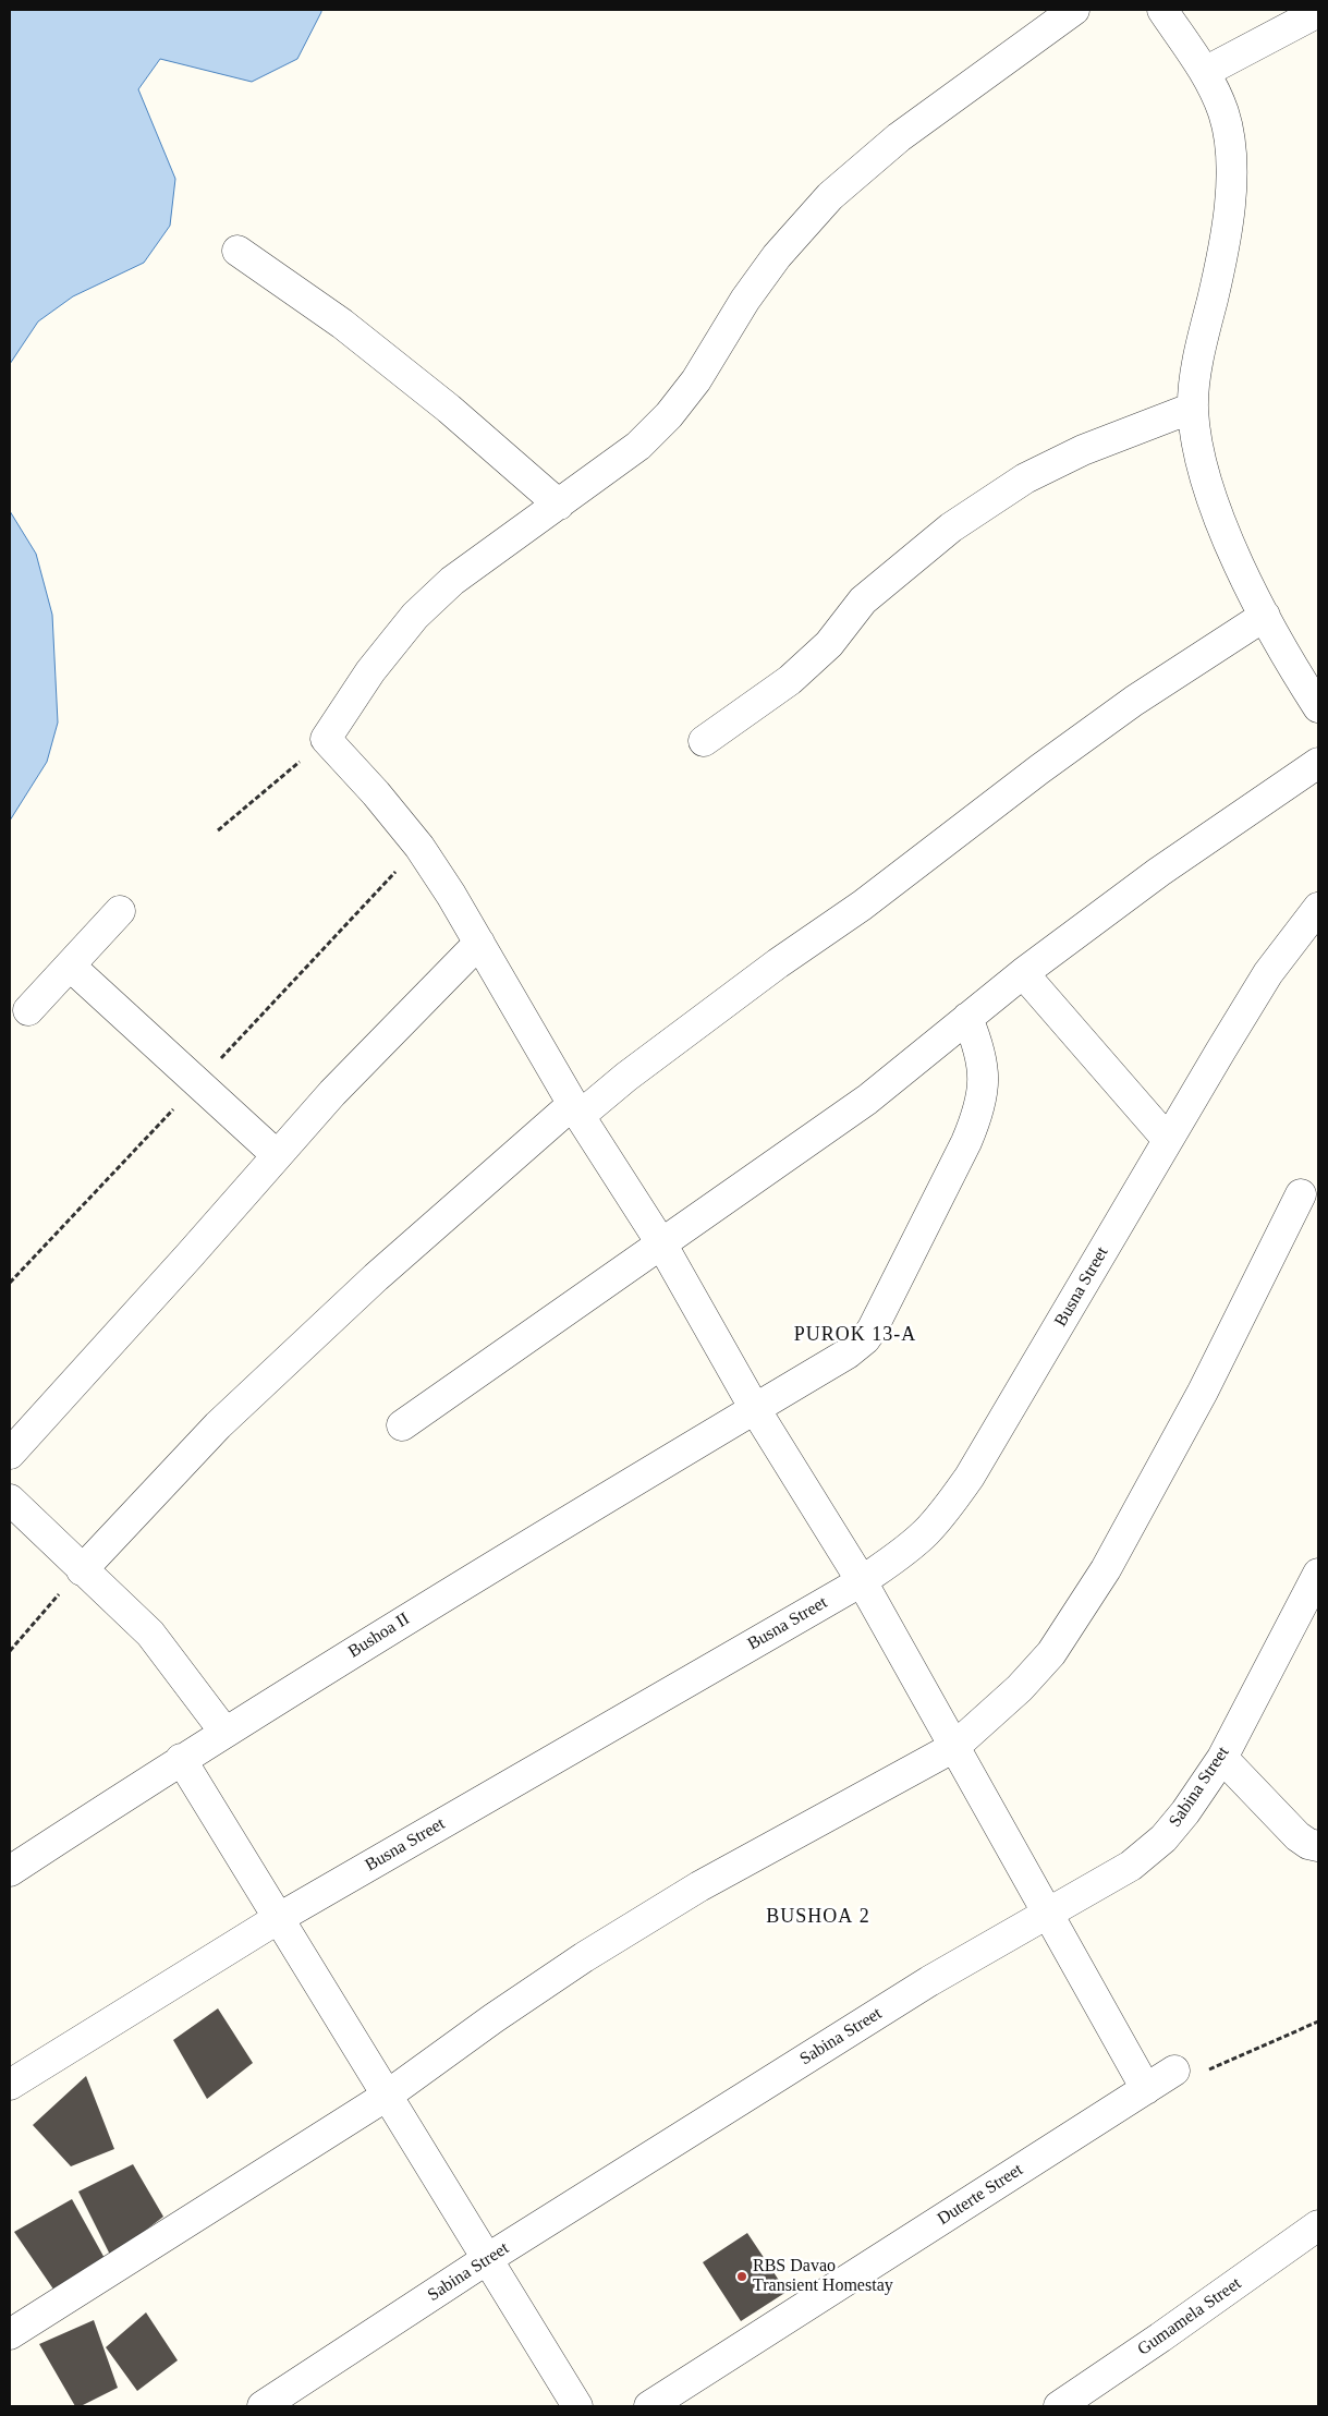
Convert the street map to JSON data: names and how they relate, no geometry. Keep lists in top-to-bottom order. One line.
{"streets":{"street":["Busna Street","Bushoa II","Sabina Street","Duterte Street","Gumamela Street"]},"districts":["PUROK 13-A","BUSHOA 2"],"places":["RBS Davao Transient Homestay"]}
